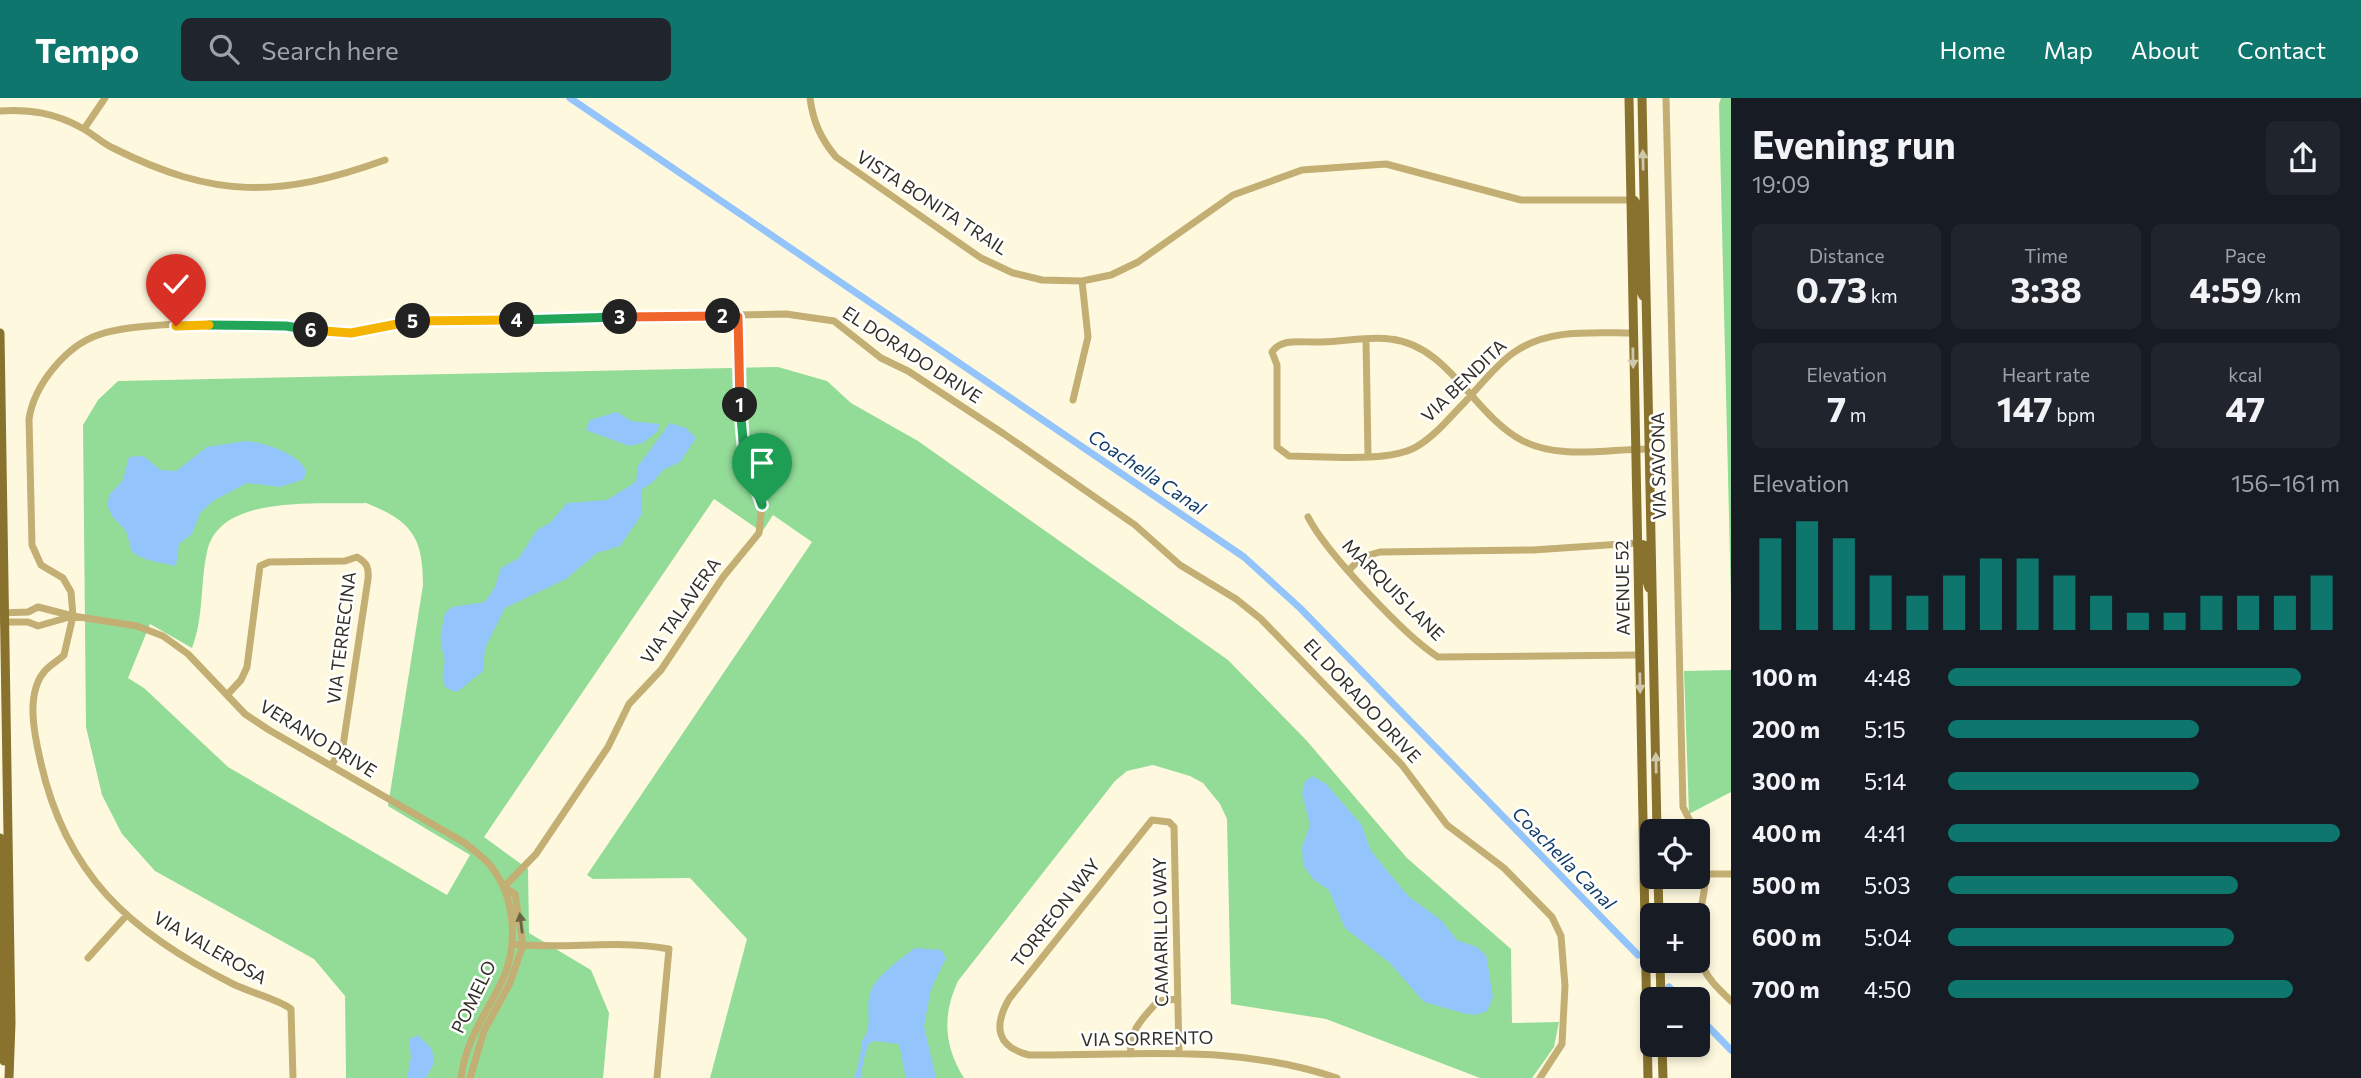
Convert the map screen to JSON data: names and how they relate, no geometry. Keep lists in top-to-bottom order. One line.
{"streets":{"main road":["AVENUE 52"],"street":["VISTA BONITA TRAIL","EL DORADO DRIVE","VIA BENDITA","VIA SAVONA","MARQUIS LANE","VIA TALAVERA","VIA TERRECINA","VERANO DRIVE","TORREON WAY","CAMARILLO WAY","VIA VALEROSA","POMELO","VIA SORRENTO"]},"crossings":[["VISTA BONITA TRAIL","AVENUE 52"],["EL DORADO DRIVE","VIA TALAVERA"],["EL DORADO DRIVE","VERANO DRIVE"],["EL DORADO DRIVE","VIA VALEROSA"],["VIA BENDITA","AVENUE 52"],["AVENUE 52","MARQUIS LANE"],["VIA TALAVERA","VERANO DRIVE"],["VIA TALAVERA","POMELO"],["VIA TERRECINA","VERANO DRIVE"],["VERANO DRIVE","VIA VALEROSA"],["VERANO DRIVE","POMELO"],["TORREON WAY","CAMARILLO WAY"],["TORREON WAY","VIA SORRENTO"],["CAMARILLO WAY","VIA SORRENTO"]],"water":["Coachella Canal"],"page":{"header":"Tempo","search":"Search here","nav":["Home","Map","About","Contact"],"heading":["Evening run","19:09"],"stats":[["Distance","0.73 km"],["Time","3:38"],["Pace","4:59 /km"],["Elevation","7 m"],["Heart rate","147 bpm"],["kcal","47"]],"pins":["2","3","4","5","6","1"],"chart":["Elevation","156–161 m"],"list":[{"name":"100 m","note":"4:48"},{"name":"200 m","note":"5:15"},{"name":"300 m","note":"5:14"},{"name":"400 m","note":"4:41"},{"name":"500 m","note":"5:03"},{"name":"600 m","note":"5:04"},{"name":"700 m","note":"4:50"}],"map_buttons":["+","−"]}}
